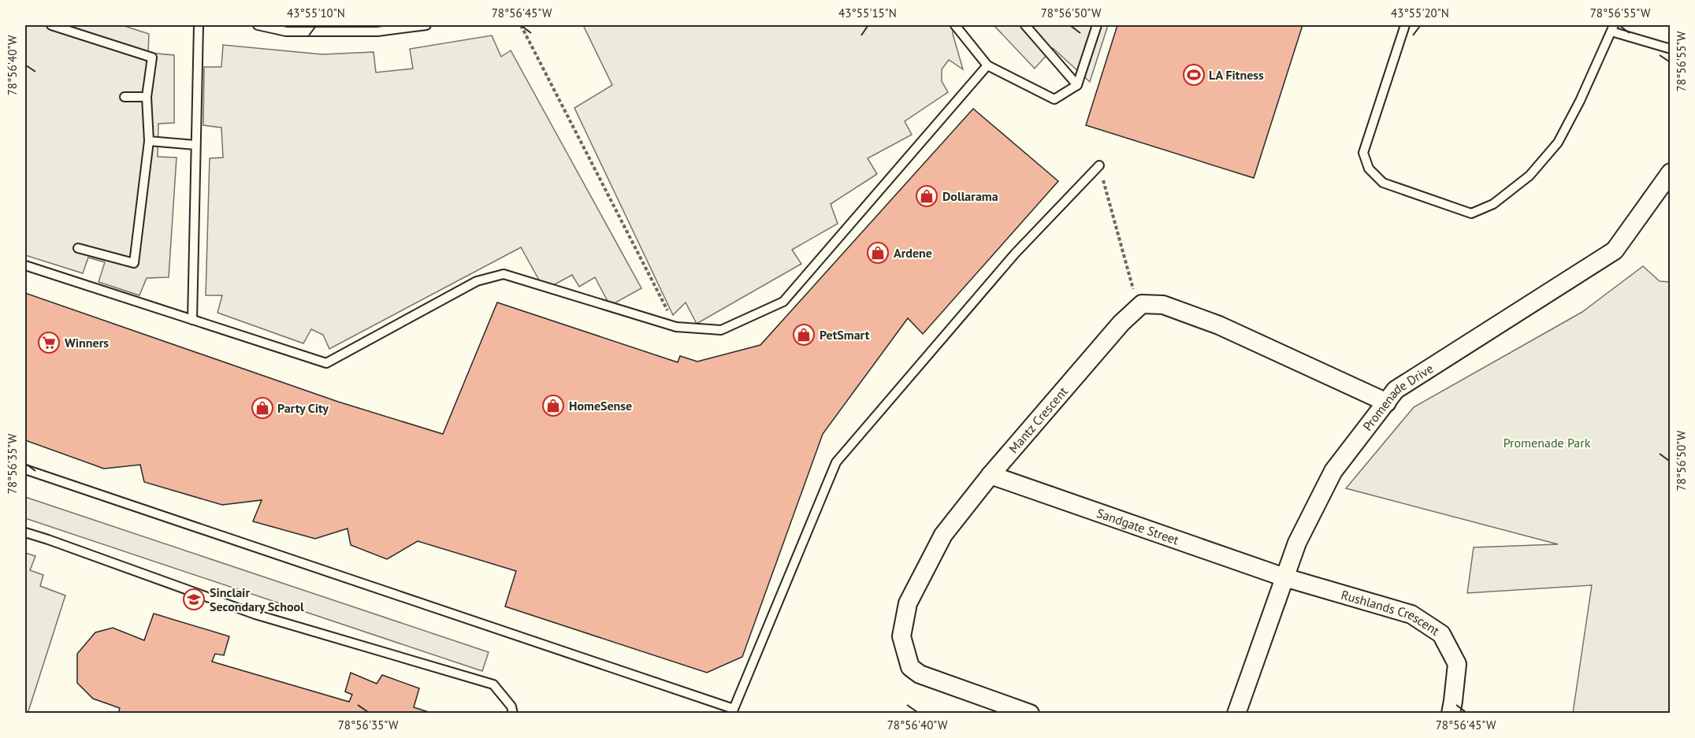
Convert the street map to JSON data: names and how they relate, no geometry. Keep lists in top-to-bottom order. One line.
{"streets":{"street":["Promenade Drive","Mantz Crescent","Sandgate Street","Rushlands Crescent"]},"crossings":[["Promenade Drive","Sandgate Street"],["Promenade Drive","Rushlands Crescent"],["Mantz Crescent","Sandgate Street"],["Sandgate Street","Rushlands Crescent"]],"parks":["Promenade Park"],"places":{"sports":["LA Fitness"],"shop":["Dollarama","Ardene","PetSmart","HomeSense","Party City"],"supermarket":["Winners"],"school or university":["Sinclair Secondary School"]},"coordinates":["43°55'10\"N","78°56'45\"W","43°55'15\"N","78°56'50\"W","43°55'20\"N","78°56'55\"W","78°56'40\"W","78°56'35\"W"]}
